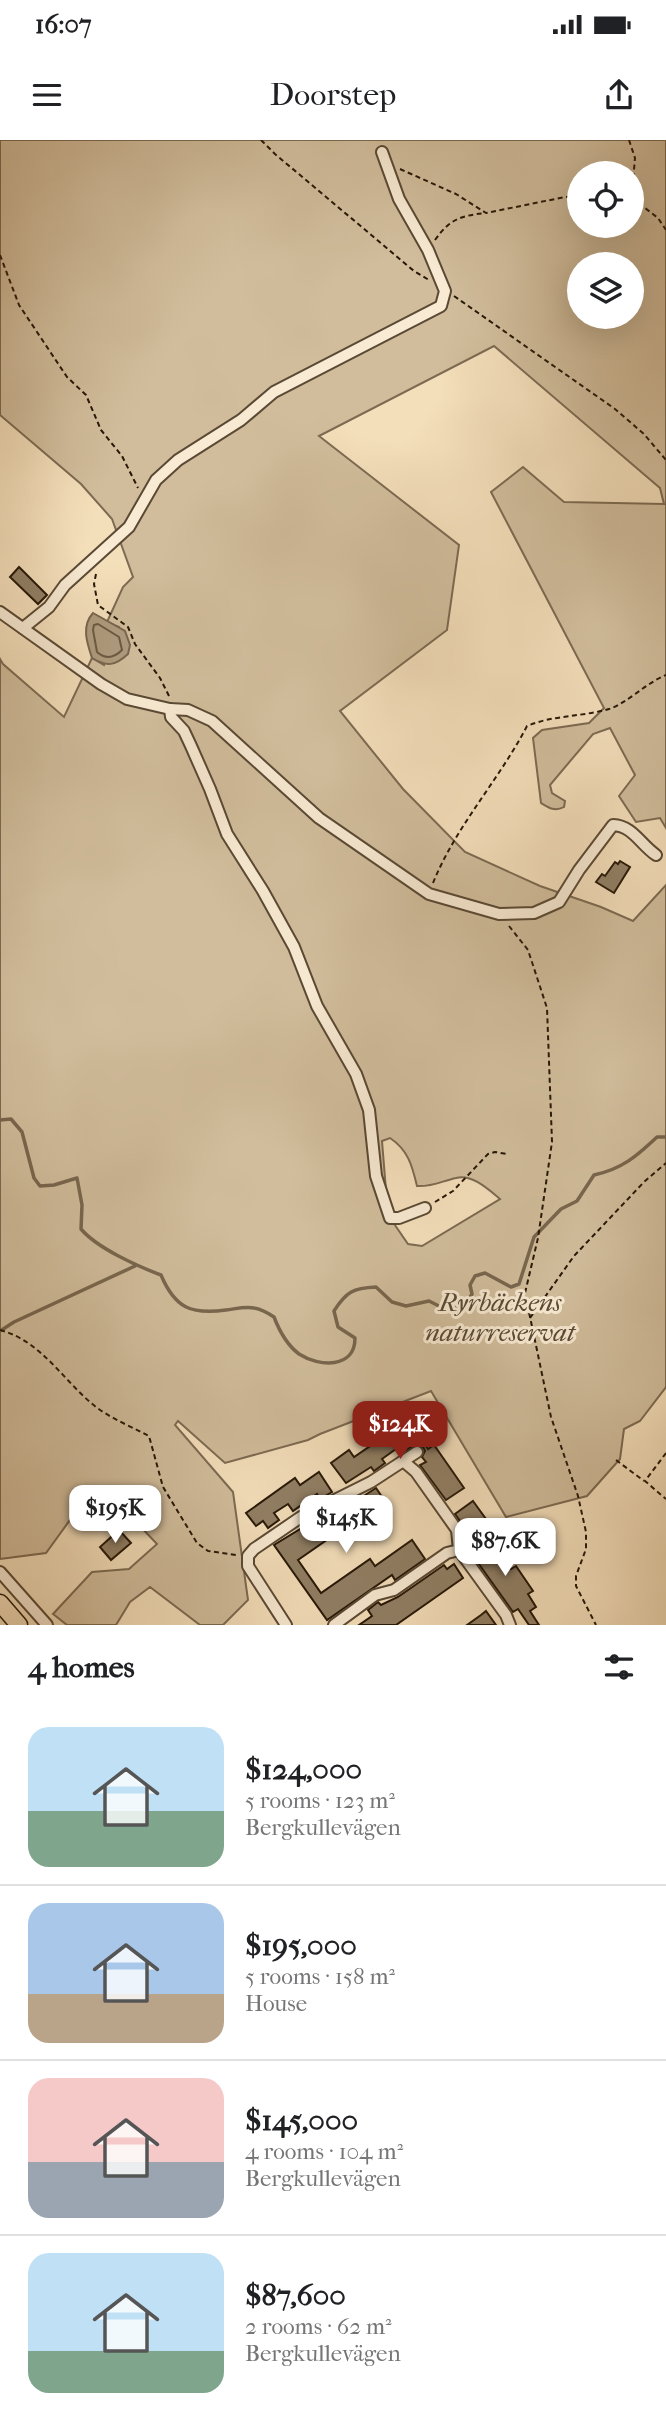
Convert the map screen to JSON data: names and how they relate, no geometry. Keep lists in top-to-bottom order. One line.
{"parks":["Ryrbäckens naturreservat"],"page":{"status":"16:07","header":"Doorstep","price":["$124K","$195K","$145K","$87.6K"],"heading":"4 homes","list":[{"name":"$124,000","note":"5 rooms · 123 m² · Bergkullevägen"},{"name":"$195,000","note":"5 rooms · 158 m² · House"},{"name":"$145,000","note":"4 rooms · 104 m² · Bergkullevägen"},{"name":"$87,600","note":"2 rooms · 62 m² · Bergkullevägen"}]}}
